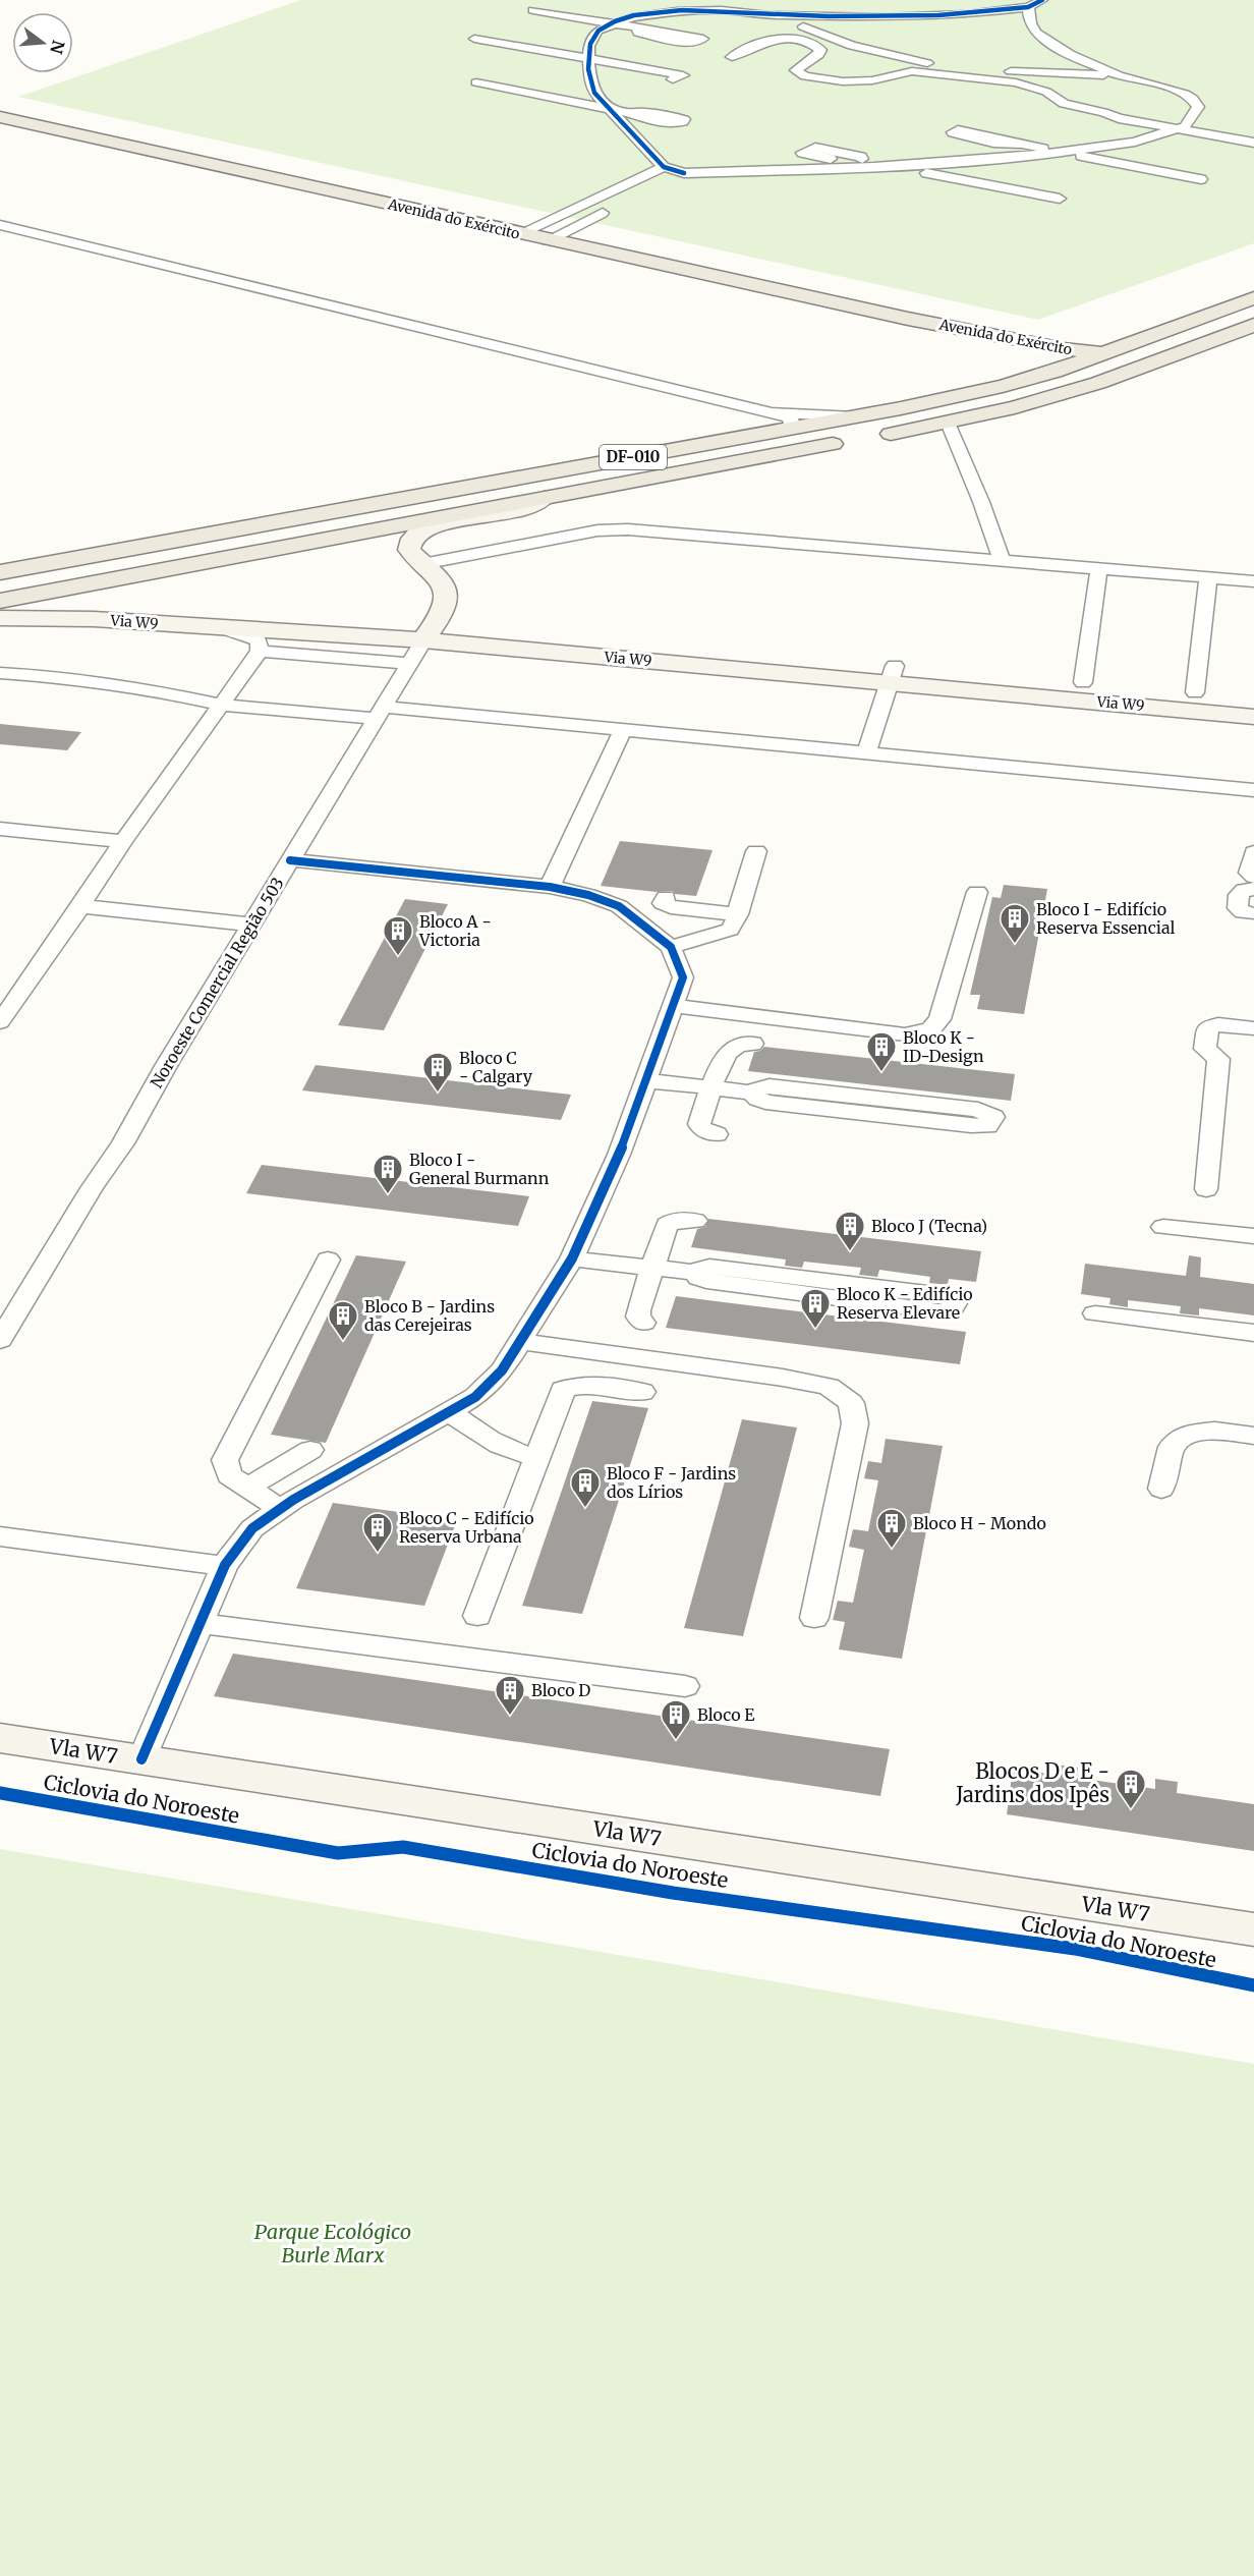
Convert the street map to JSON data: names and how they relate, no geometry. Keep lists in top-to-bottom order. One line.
{"streets":{"main road":["Avenida do Exército","DF-010"],"street":["Via W9","Noroeste Comercial Região 503","Vla W7"],"cycle path":["Ciclovia do Noroeste"]},"crossings":[["Avenida do Exército","DF-010"],["Via W9","Noroeste Comercial Região 503"]],"parks":["Parque Ecológico Burle Marx"],"places":{"building":["Bloco I - Edifício Reserva Essencial","Bloco A - Victoria","Bloco K - ID-Design","Bloco C - Calgary","Bloco I - General Burmann","Bloco J (Tecna)","Bloco K - Edifício Reserva Elevare","Bloco B - Jardins das Cerejeiras","Bloco F - Jardins dos Lírios","Bloco H - Mondo","Bloco C - Edifício Reserva Urbana","Bloco D","Bloco E","Blocos D e E - Jardins dos Ipês"]},"north":"right"}
